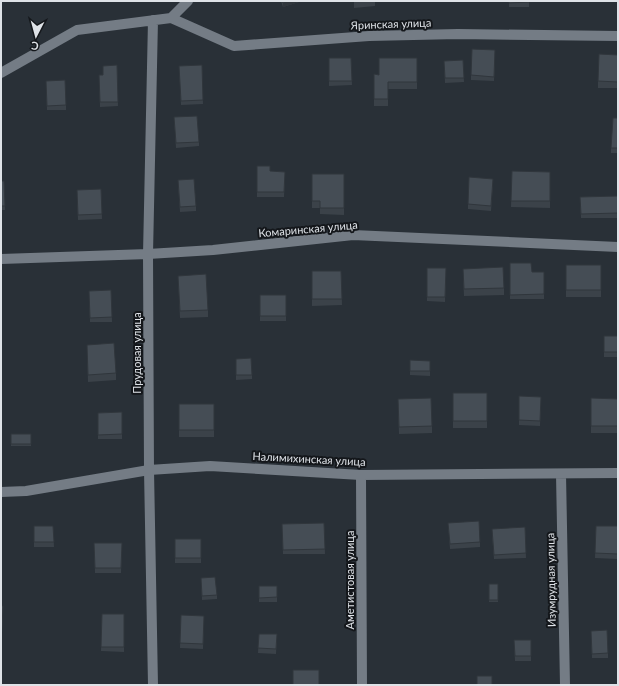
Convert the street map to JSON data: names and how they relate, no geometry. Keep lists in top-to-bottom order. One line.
{"streets":{"street":["Яринская улица","Комаринская улица","Прудовая улица","Налимихинская улица","Аметистовая улица","Изумрудная улица"]},"crossings":[["Комаринская улица","Прудовая улица"],["Прудовая улица","Налимихинская улица"],["Налимихинская улица","Аметистовая улица"],["Налимихинская улица","Изумрудная улица"]],"north":"bottom"}
